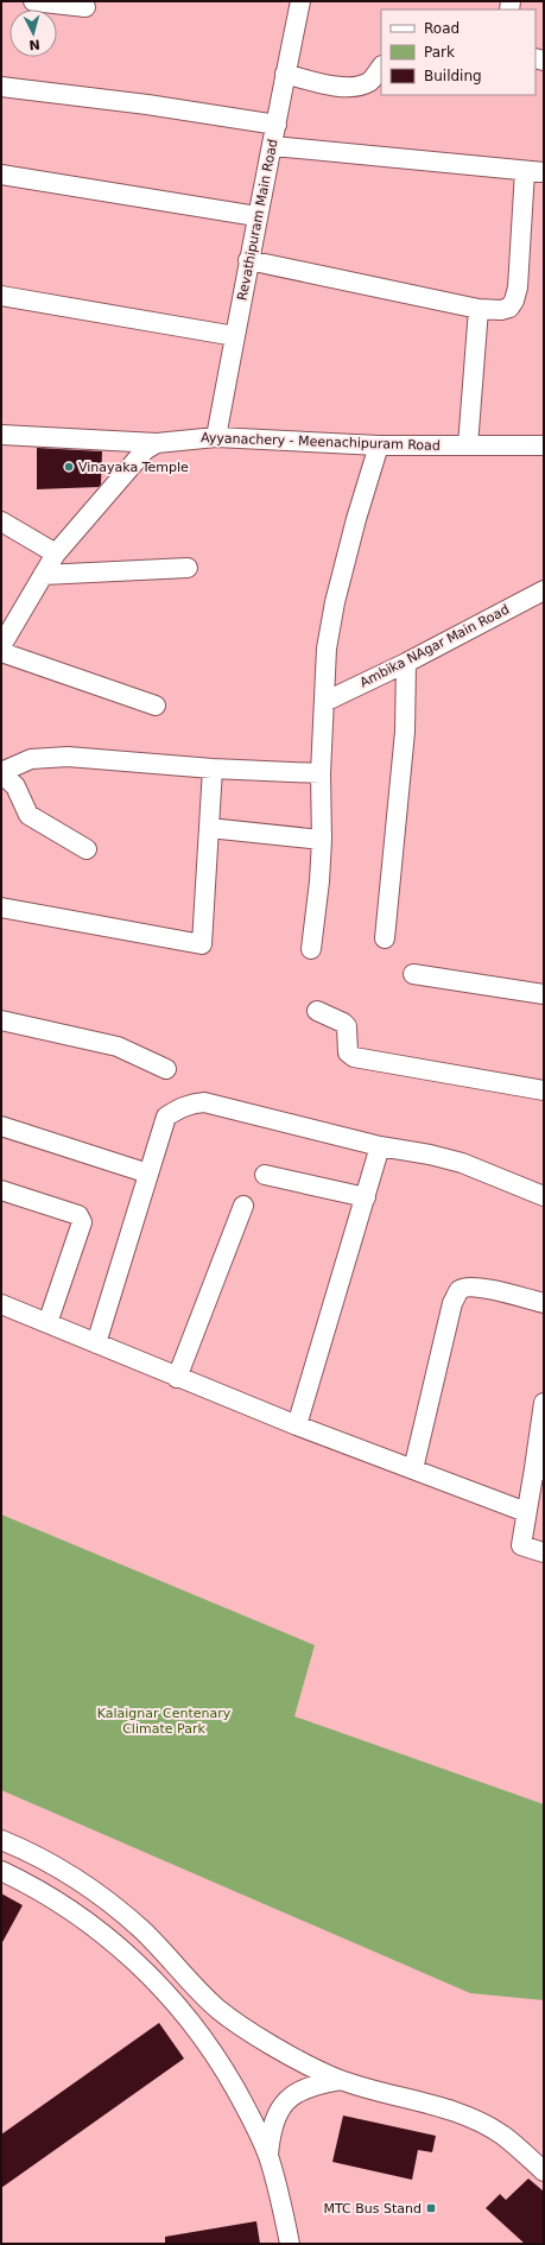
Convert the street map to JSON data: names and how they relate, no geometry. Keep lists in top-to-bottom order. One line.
{"streets":{"street":["Revathipuram Main Road","Ayyanachery - Meenachipuram Road","Ambika NAgar Main Road"]},"crossings":[["Revathipuram Main Road","Ayyanachery - Meenachipuram Road"]],"parks":["Kalaignar Centenary Climate Park"],"places":{"other":["Vinayaka Temple"],"transit":["MTC Bus Stand"]},"legend":["Road","Park","Building"],"north":"bottom"}
